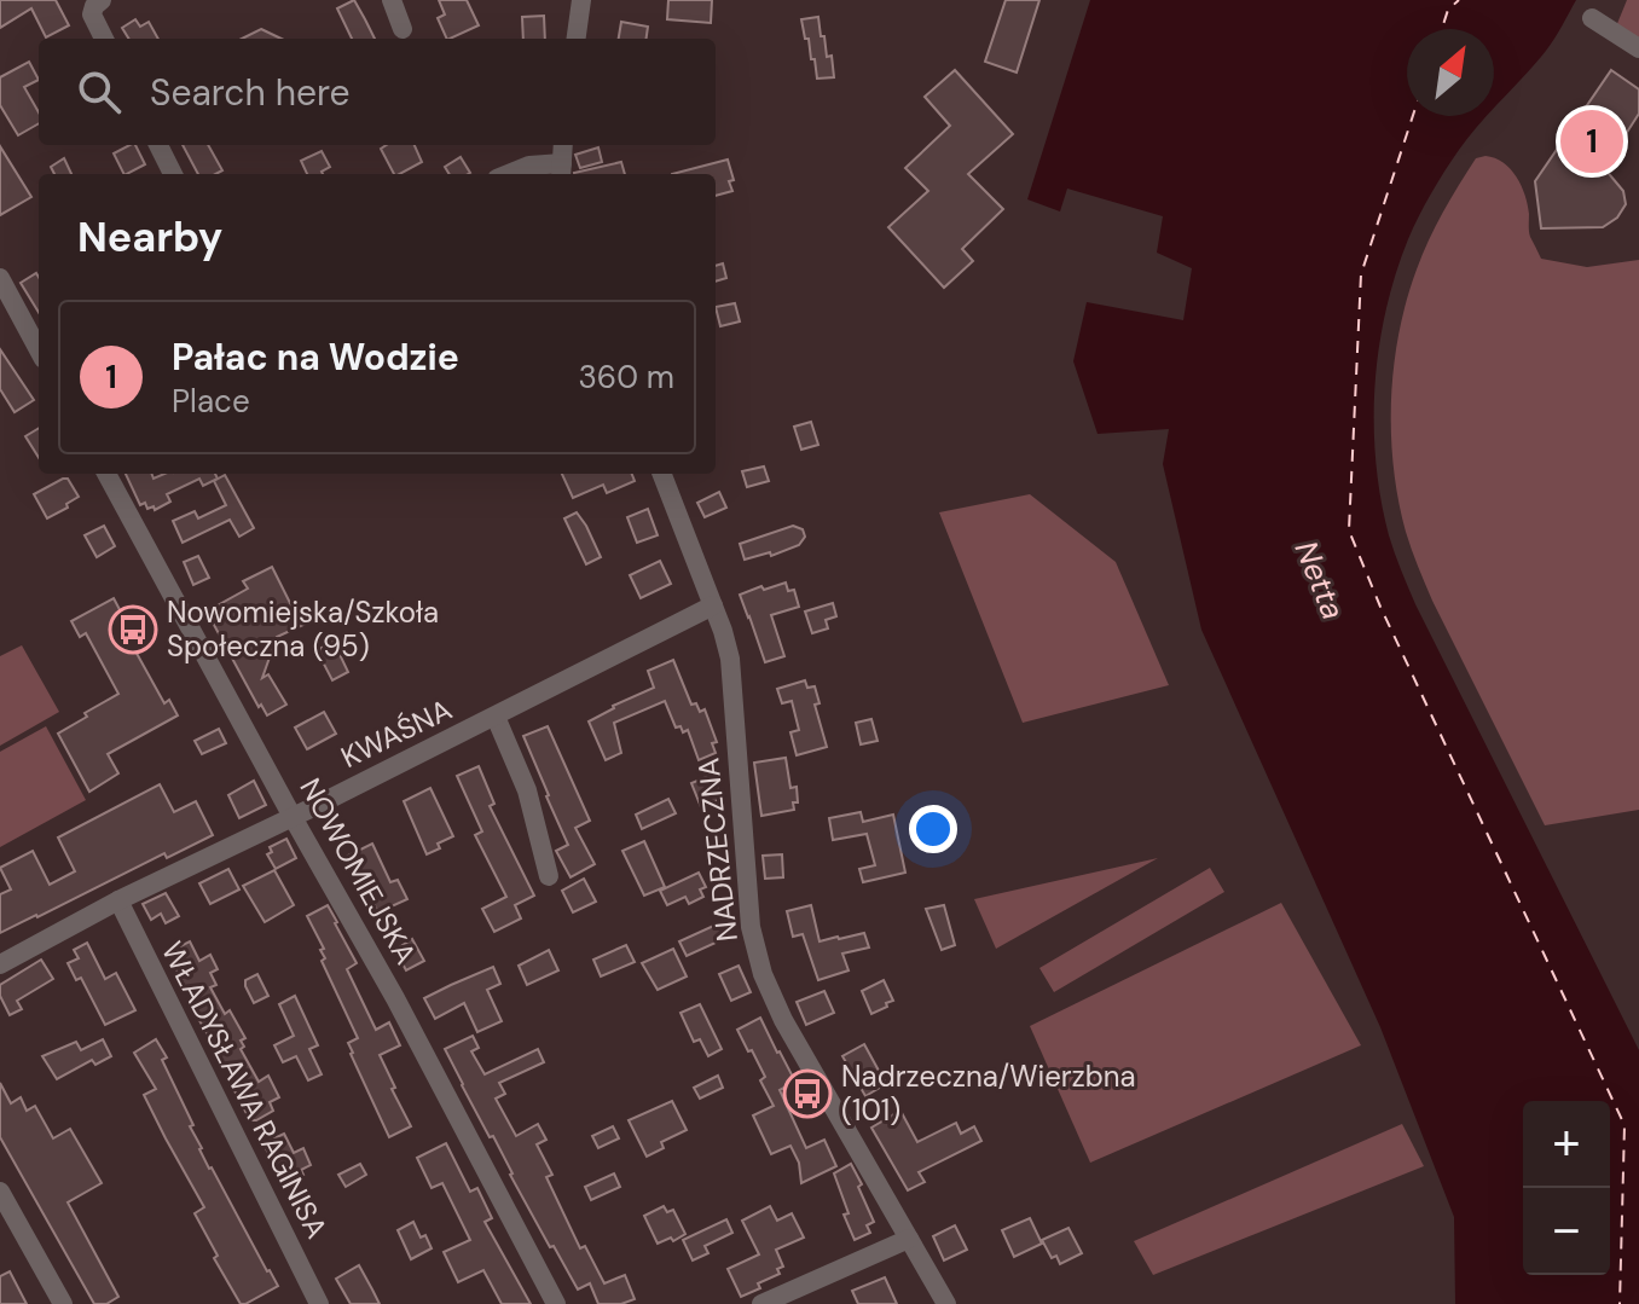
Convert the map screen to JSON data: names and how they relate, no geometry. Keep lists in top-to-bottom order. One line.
{"streets":{"street":["KWAŚNA","NADRZECZNA","NOWOMIEJSKA","WŁADYSŁAWA RAGINISA"]},"crossings":[["KWAŚNA","NADRZECZNA"],["KWAŚNA","NOWOMIEJSKA"],["KWAŚNA","WŁADYSŁAWA RAGINISA"]],"water":["Netta"],"places":{"bus stop":["Nowomiejska/Szkoła Społeczna (95)","Nadrzeczna/Wierzbna (101)"]},"north":"top right","page":{"search":"Search here","pins":"1","heading":"Nearby","list":[{"mark":"1","name":"Pałac na Wodzie","note":"Place","value":"360 m"}],"map_buttons":["+","−"]}}
